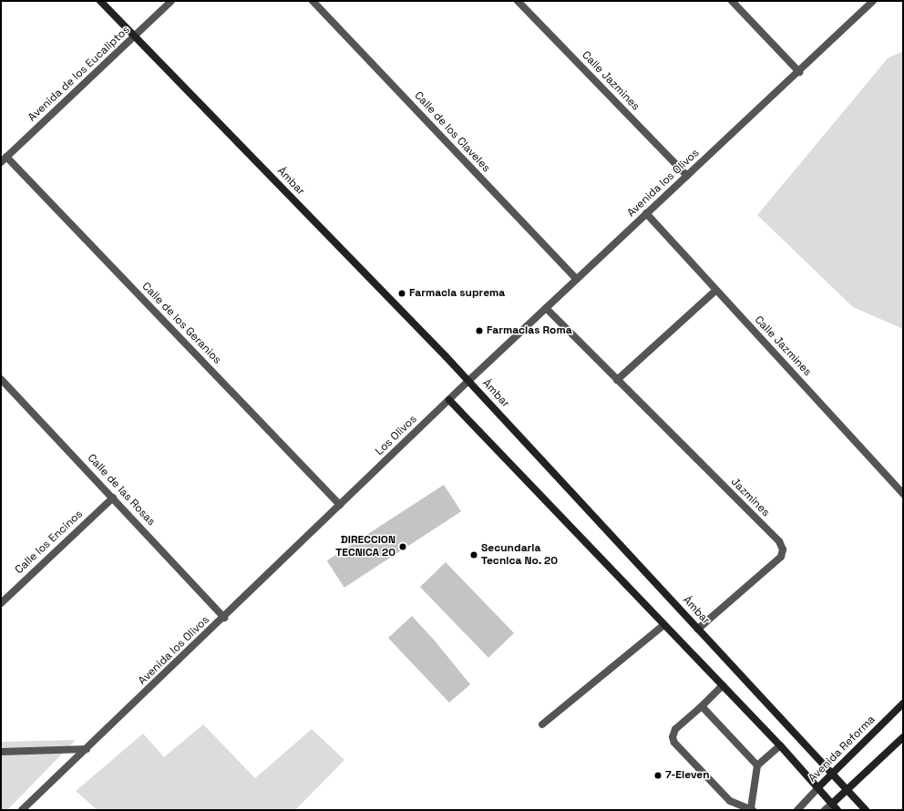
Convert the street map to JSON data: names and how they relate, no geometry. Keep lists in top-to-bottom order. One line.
{"streets":{"main road":["Ámbar","Avenida Reforma"],"street":["Avenida de los Eucaliptos","Calle Jazmines","Calle de los Claveles","Avenida los Olivos","Calle de los Geranios","Los Olivos","Calle de las Rosas","Jazmines","Calle los Encinos"]},"crossings":[["Avenida de los Eucaliptos","Ámbar"],["Avenida de los Eucaliptos","Calle de los Geranios"],["Calle Jazmines","Avenida los Olivos"],["Calle de los Claveles","Avenida los Olivos"],["Ámbar","Avenida los Olivos"],["Ámbar","Los Olivos"],["Ámbar","Jazmines"],["Ámbar","Avenida Reforma"],["Avenida los Olivos","Calle de los Geranios"],["Avenida los Olivos","Los Olivos"],["Avenida los Olivos","Calle de las Rosas"],["Avenida los Olivos","Jazmines"],["Calle de los Geranios","Los Olivos"],["Calle de las Rosas","Calle los Encinos"]],"places":["Farmacia suprema","Farmacias Roma","DIRECCION TECNICA 20","Secundaria Tecnica No. 20","7-Eleven"]}
